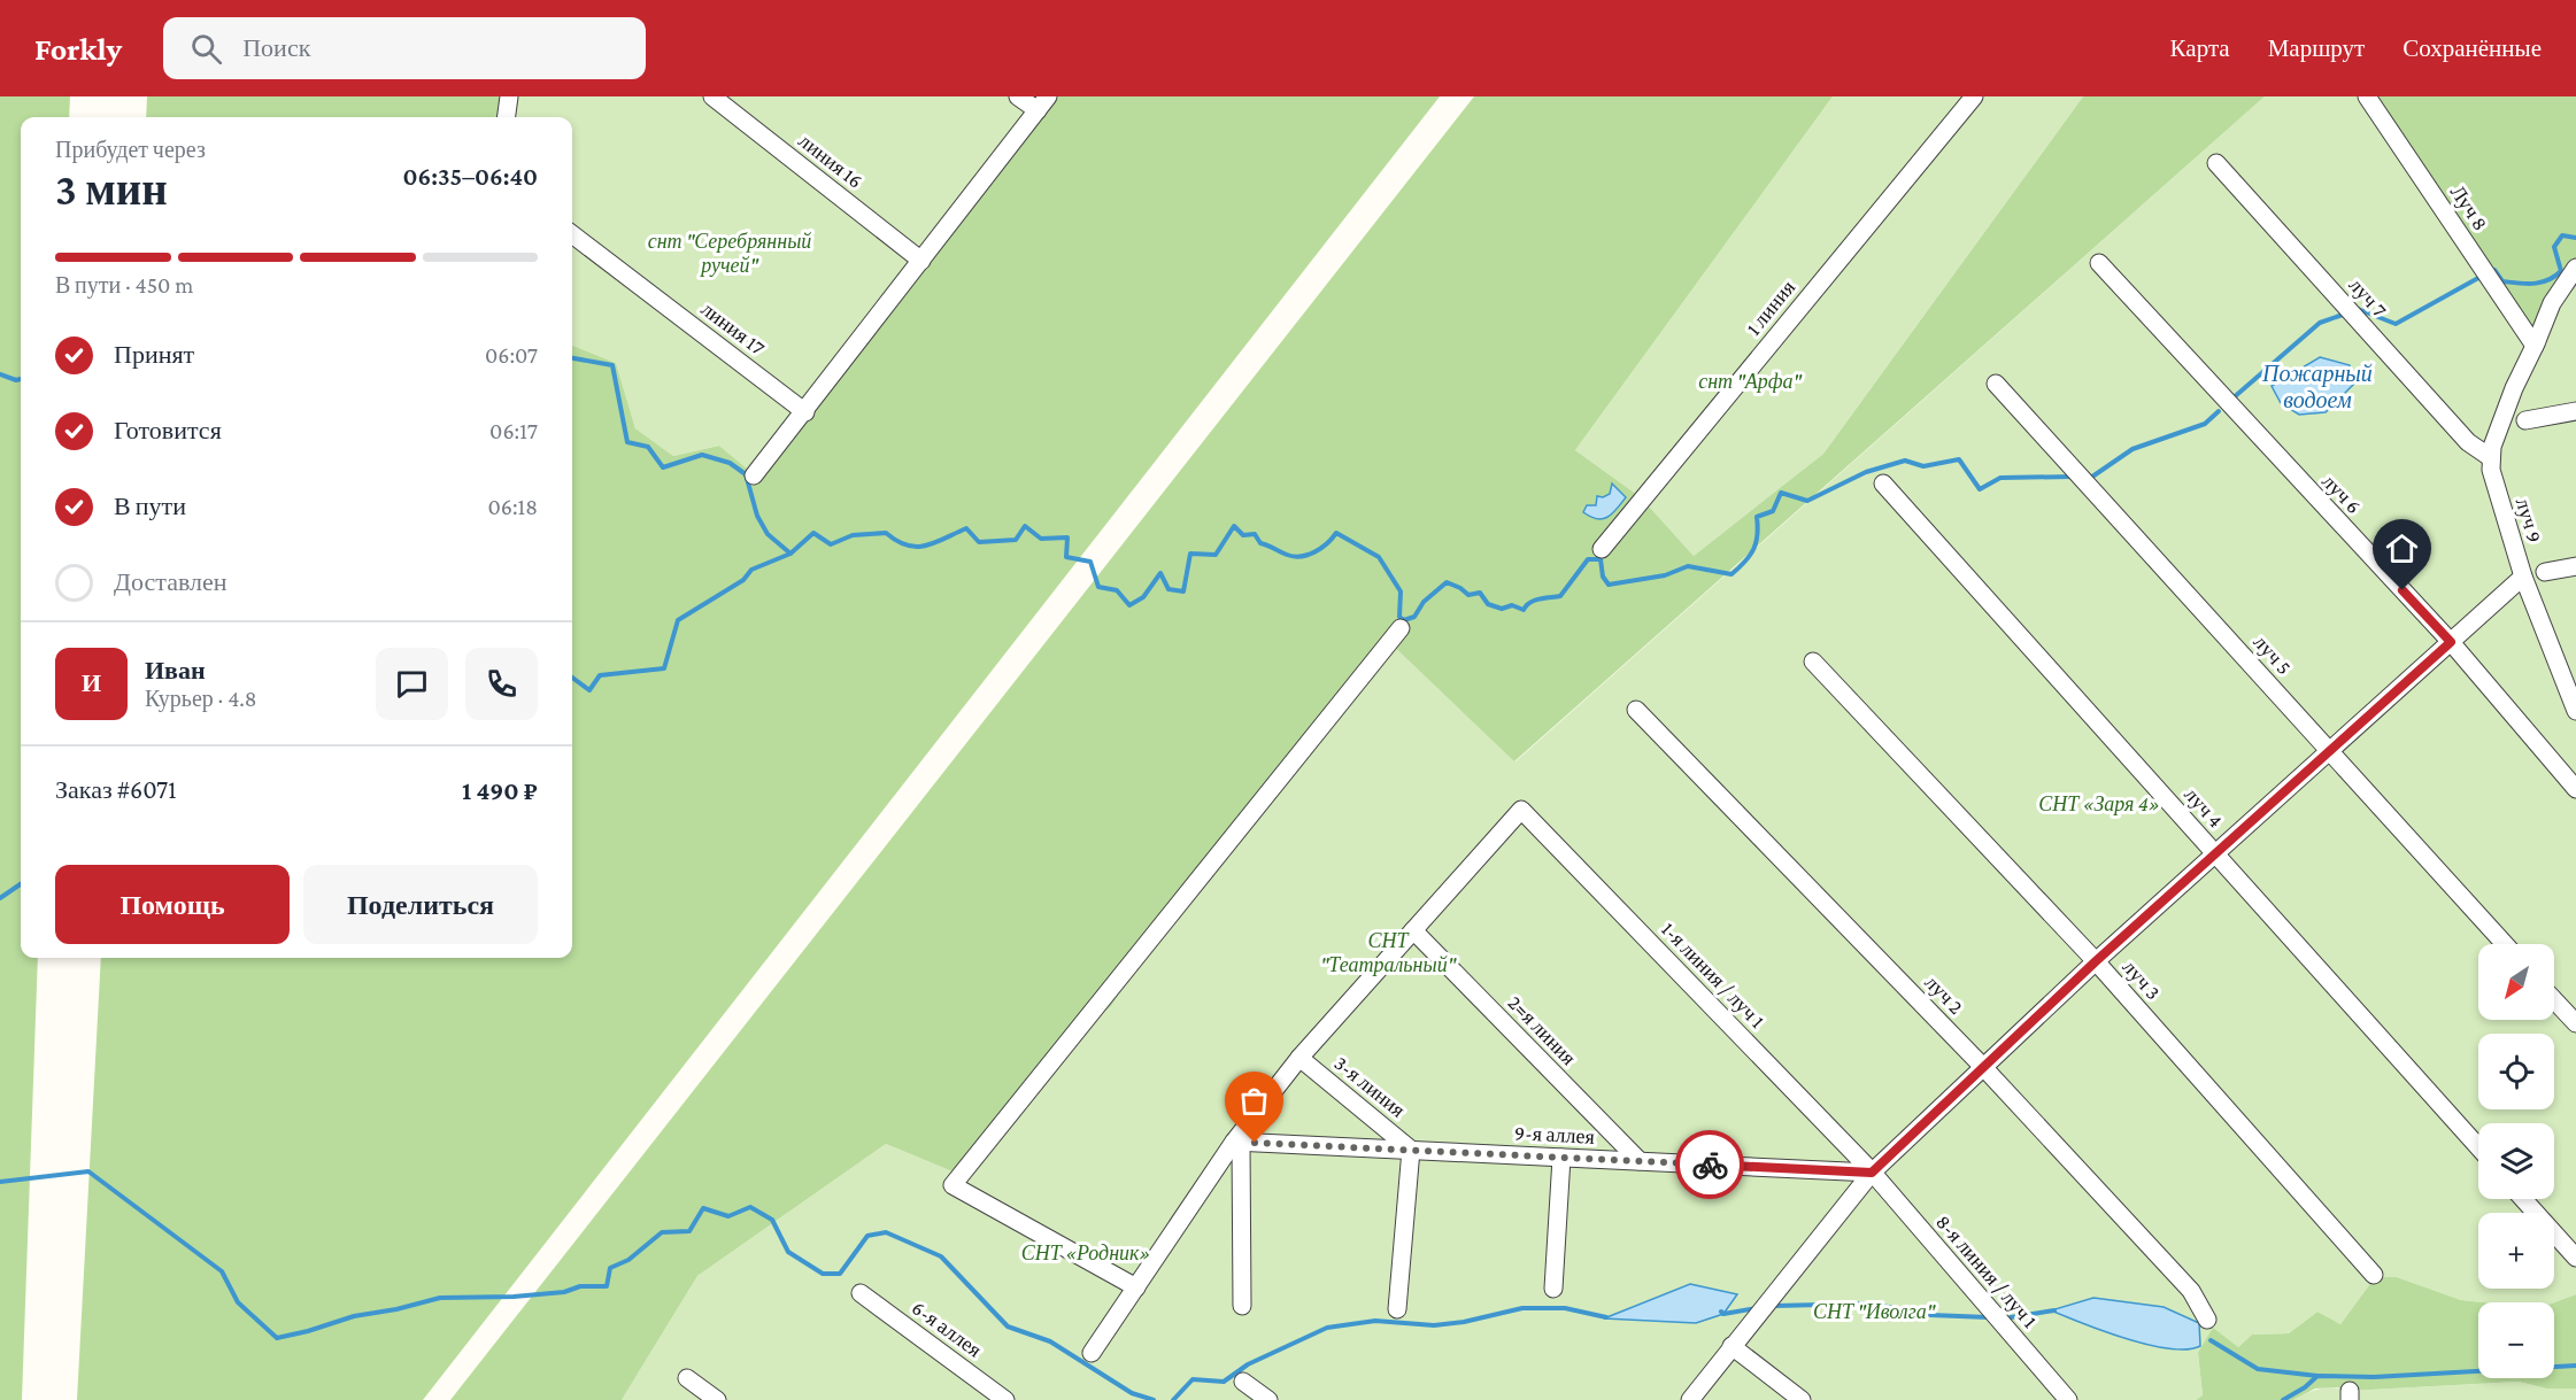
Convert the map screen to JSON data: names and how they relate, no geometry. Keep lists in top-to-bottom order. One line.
{"streets":{"street":["линия 16","Луч 8","луч 7","1 линия","линия 17","луч 6","луч 9","луч 5","луч 4","1-я линия / луч 1","луч 3","луч 2","2=я линия","3-я линия","9-я аллея","8-я линия / луч 1","6-я аллея"]},"crossings":[["луч 7","луч 9"],["1-я линия / луч 1","2=я линия"],["1-я линия / луч 1","9-я аллея"],["1-я линия / луч 1","8-я линия / луч 1"],["2=я линия","9-я аллея"],["3-я линия","9-я аллея"],["9-я аллея","8-я линия / луч 1"]],"water":["Пожарный водоем"],"parks":["снт \"Серебрянный ручей\"","снт \"Арфа\"","СНТ «Заря 4»","СНТ \"Театральный\"","СНТ «Родник»","СНТ \"Иволга\""],"north":"bottom left","page":{"header":"Forkly","search":"Поиск","nav":["Карта","Маршрут","Сохранённые"],"heading":["3 мин","Прибудет через","06:35–06:40"],"panel":["Иван","Курьер · 4.8","Заказ #6071","1 490 ₽"],"bar":"В пути · 450 m","list":[["Принят","06:07"],["Готовится","06:17"],["В пути","06:18"],"Доставлен"],"round":"И","buttons":["Помощь","Поделиться"],"map_buttons":["+","−"]}}
